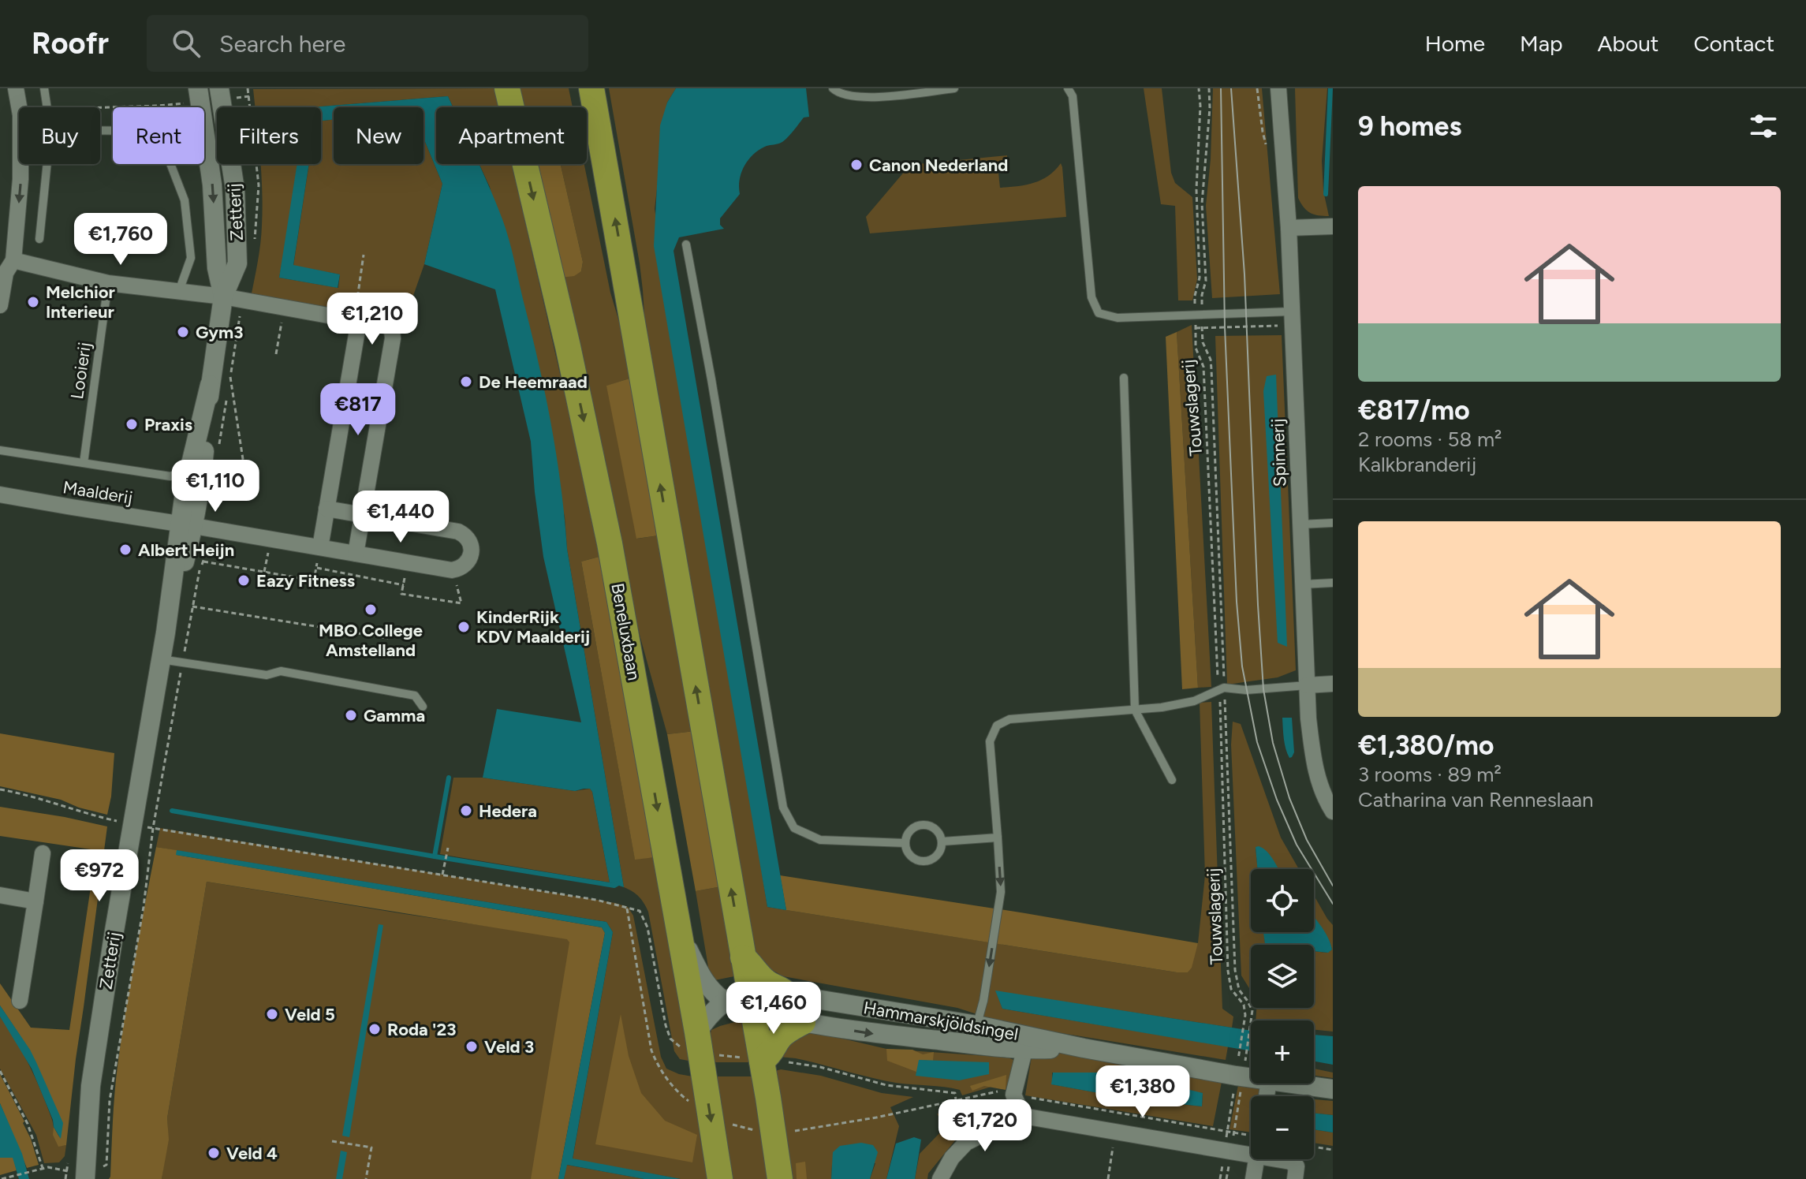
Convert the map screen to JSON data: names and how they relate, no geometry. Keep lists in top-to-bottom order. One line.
{"streets":{"main road":["Beneluxbaan"],"street":["Zetterij","Spinnerij","Maalderij","Hammarskjöldsingel"],"lane":["Looierij"],"path":["Touwslagerij"]},"crossings":[["Zetterij","Maalderij"],["Looierij","Maalderij"],["Touwslagerij","Hammarskjöldsingel"]],"places":["Canon Nederland","Melchior Interieur","Gym3","De Heemraad","Praxis","Albert Heijn","Eazy Fitness","MBO College Amstelland","KinderRijk KDV Maalderij","Gamma","Hedera","Veld 5","Roda '23","Veld 3","Veld 4"],"page":{"header":"Roofr","search":"Search here","nav":["Home","Map","About","Contact"],"heading":"9 homes","chip":["Buy","Rent","Filters","New","Apartment"],"list":[{"name":"€817/mo","note":"2 rooms · 58 m² · Kalkbranderij"},{"name":"€1,380/mo","note":"3 rooms · 89 m² · Catharina van Renneslaan"}],"price":["€1,760","€1,210","€817","€1,110","€1,440","€972","€1,460","€1,380","€1,720"],"map_buttons":["+","−"]}}
